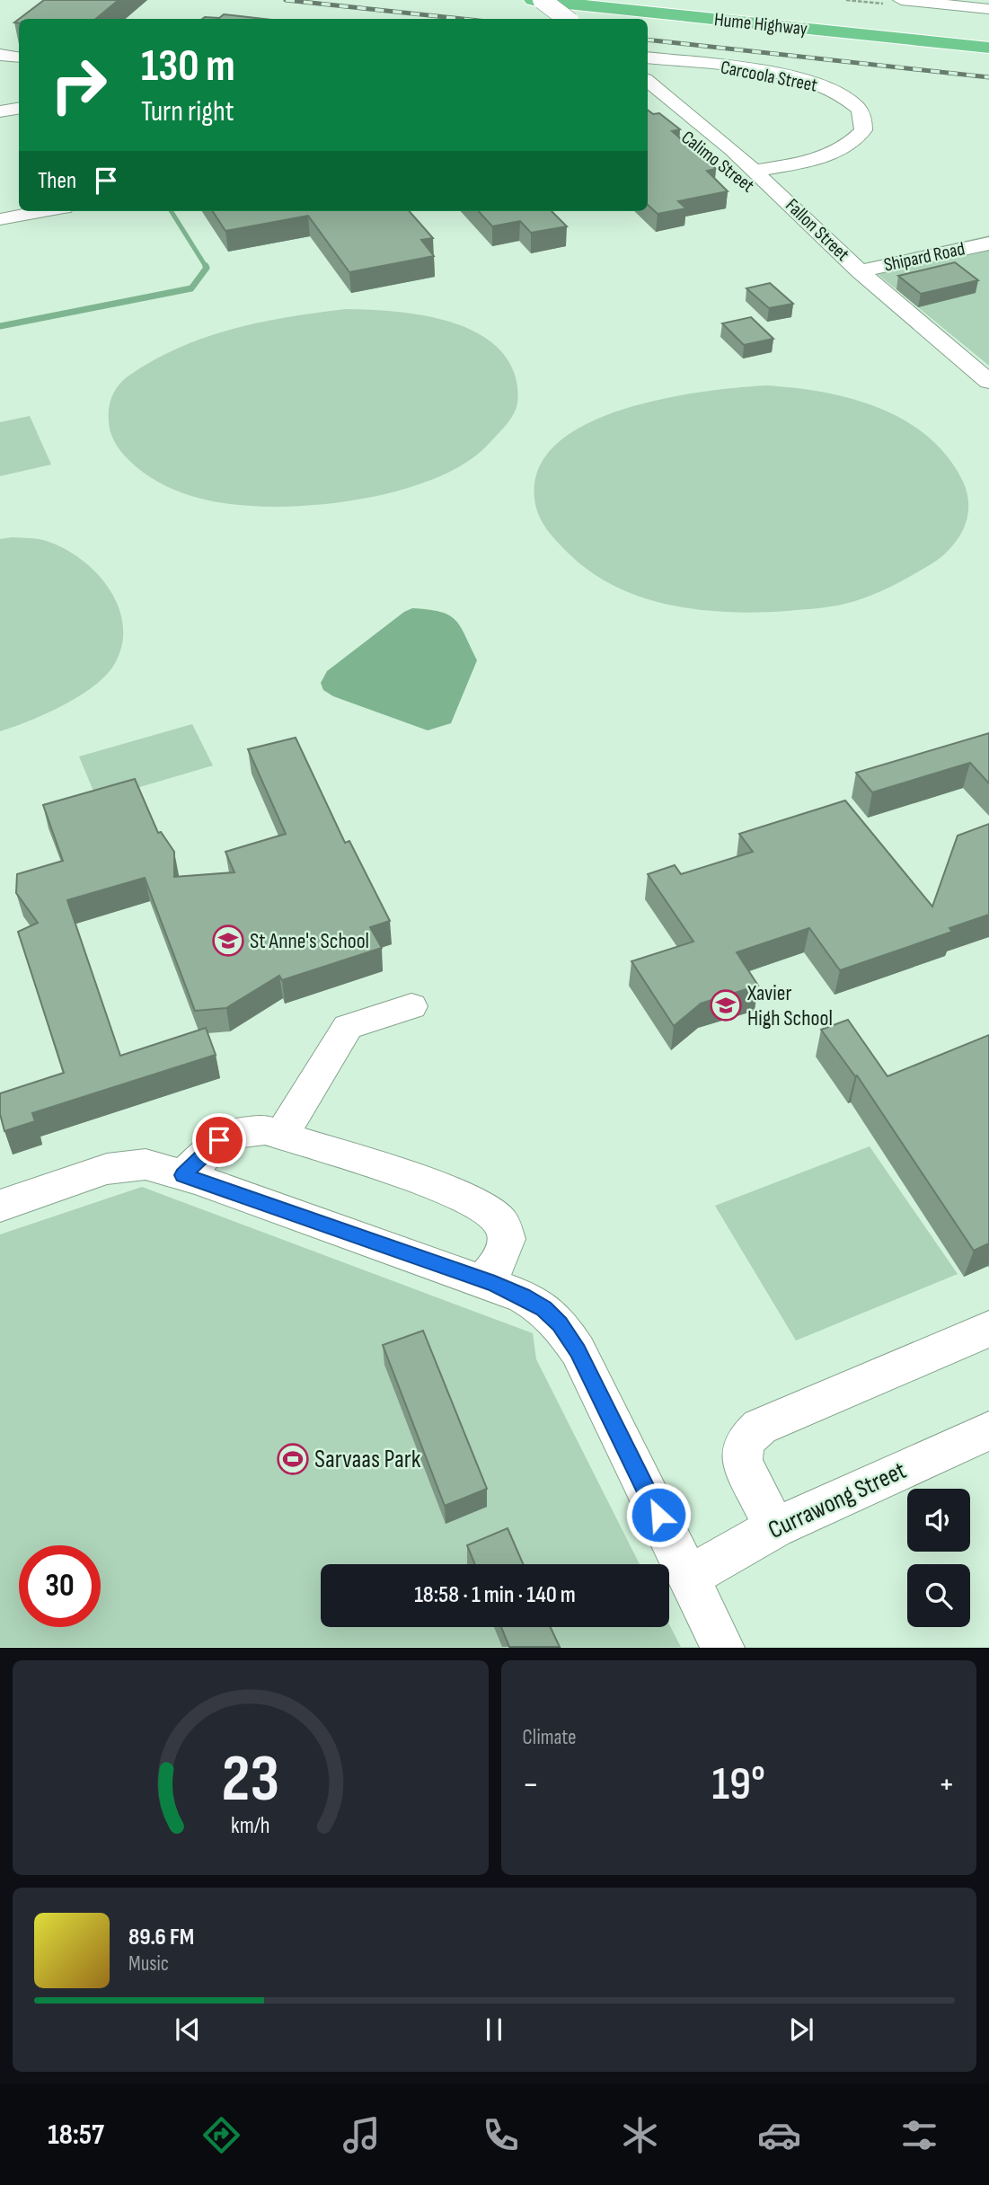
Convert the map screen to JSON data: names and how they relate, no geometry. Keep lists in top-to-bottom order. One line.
{"streets":{"highway":["Hume Highway"],"street":["Carcoola Street","Calimo Street","Fallon Street","Shipard Road","Currawong Street"]},"crossings":[["Carcoola Street","Fallon Street"],["Calimo Street","Fallon Street"],["Fallon Street","Shipard Road"]],"places":{"school or university":["St Anne's School","Xavier High School"],"sports":["Sarvaas Park"]},"page":{"turn":["130 m","Turn right"],"then":"Then","limit":"30","trip":"18:58 · 1 min · 140 m","tile":"Climate","heat":["−","19°","+"],"song":["89.6 FM","Music"],"tabs":"18:57","gauge":["23","km/h"]}}
